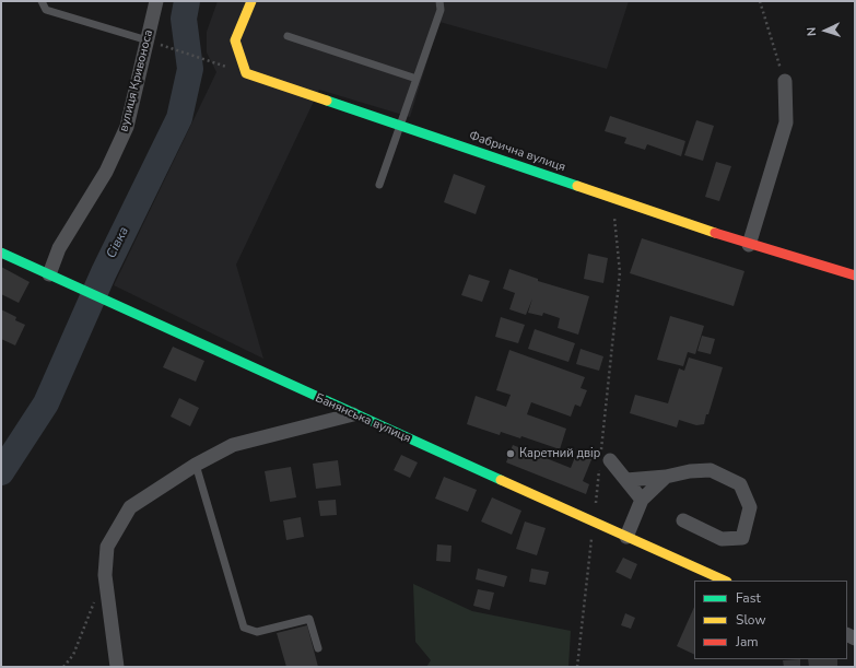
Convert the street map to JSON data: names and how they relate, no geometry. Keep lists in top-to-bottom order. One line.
{"streets":{"street":["вулиця Кривоноса","Фабрична вулиця","Банянська вулиця"]},"crossings":[["вулиця Кривоноса","Банянська вулиця"]],"water":["Сівка"],"places":["Каретний двір"],"legend":["Fast","Slow","Jam"],"north":"left"}
